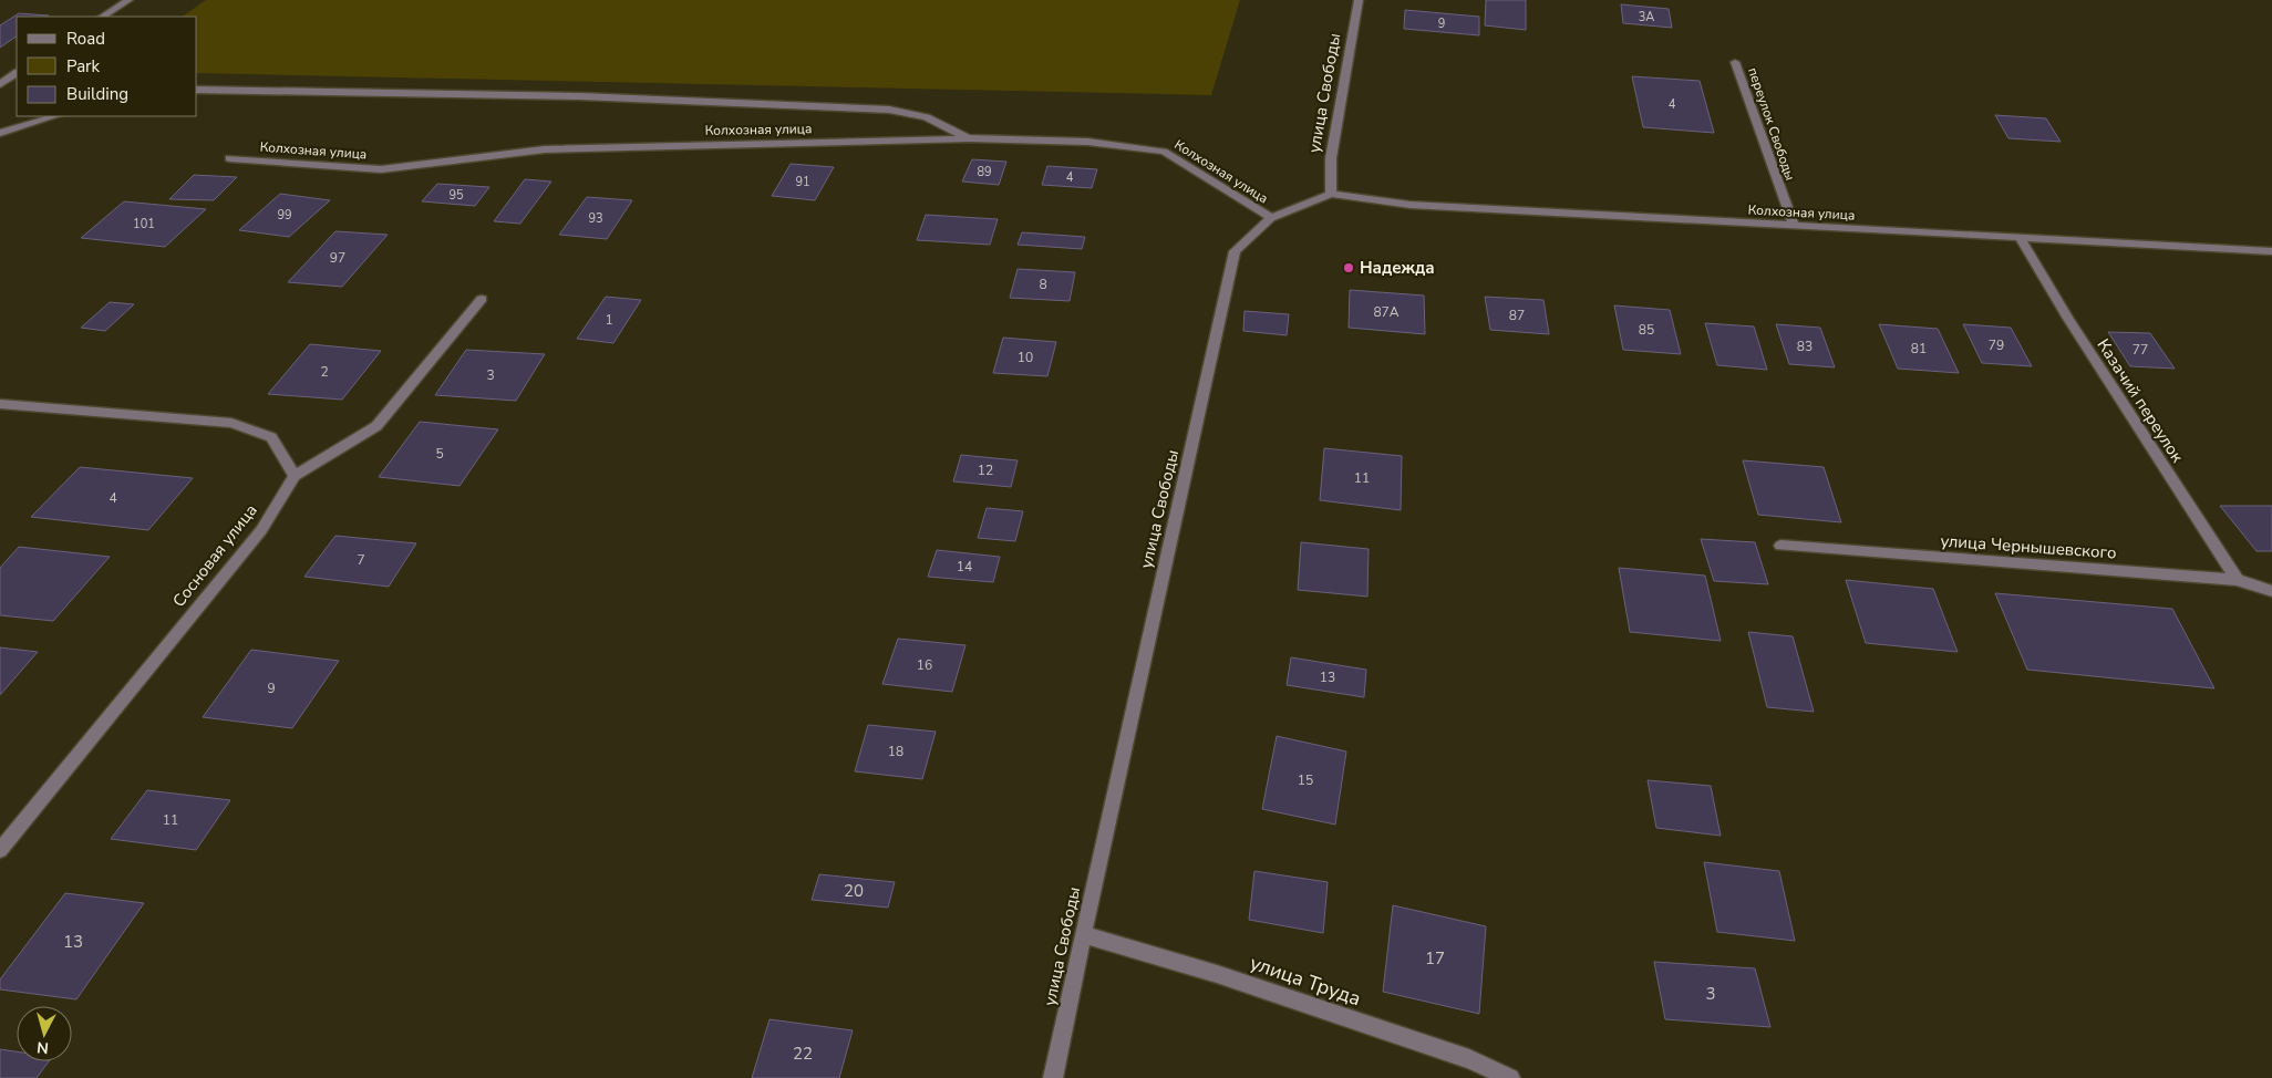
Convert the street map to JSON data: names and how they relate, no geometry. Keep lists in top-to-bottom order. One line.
{"streets":{"street":["улица Свободы","переулок Свободы","Колхозная улица","Казачий переулок","улица Чернышевского","Сосновая улица","улица Труда"]},"crossings":[["улица Свободы","Колхозная улица"],["улица Свободы","улица Труда"],["переулок Свободы","Колхозная улица"],["Колхозная улица","Казачий переулок"],["Казачий переулок","улица Чернышевского"]],"places":["Надежда"],"house_numbers":["3А","9","4","89","4","91","95","99","93","101","97","8","87А","87","1","85","79","83","81","77","10","2","3","5","12","11","4","7","14","16","13","9","18","15","11","20","13","17","3","22"],"legend":["Road","Park","Building"],"north":"bottom"}
